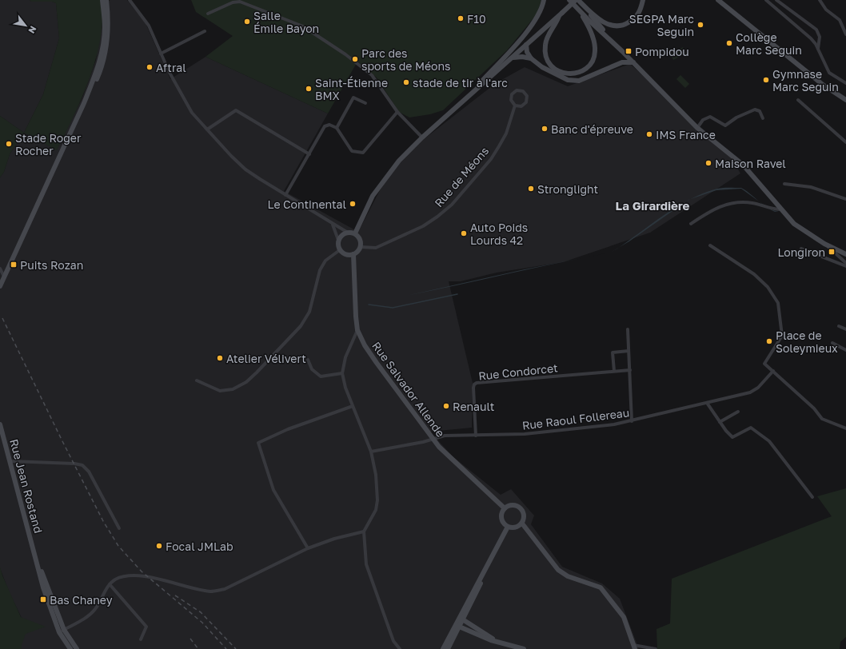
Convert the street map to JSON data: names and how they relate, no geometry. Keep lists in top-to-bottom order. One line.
{"streets":{"street":["Rue de Méons","Rue Condorcet","Rue Salvador Allende","Rue Raoul Follereau","Rue Jean Rostand"]},"crossings":[["Rue de Méons","Rue Salvador Allende"],["Rue Condorcet","Rue Raoul Follereau"],["Rue Salvador Allende","Rue Raoul Follereau"]],"districts":["La Girardière"],"places":{"other":["F10","Salle Émile Bayon","SEGPA Marc Seguin","Collège Marc Seguin","Parc des sports de Méons","Aftral","Gymnase Marc Seguin","stade de tir à l'arc","Saint-Étienne BMX","Banc d'épreuve","IMS France","Stade Roger Rocher","Maison Ravel","Stronglight","Le Continental","Auto Poids Lourds 42","Place de Soleymieux","Atelier Vélivert","Renault","Focal JMLab"],"transit":["Pompidou","Longiron","Puits Rozan","Bas Chaney"]},"north":"bottom right"}
